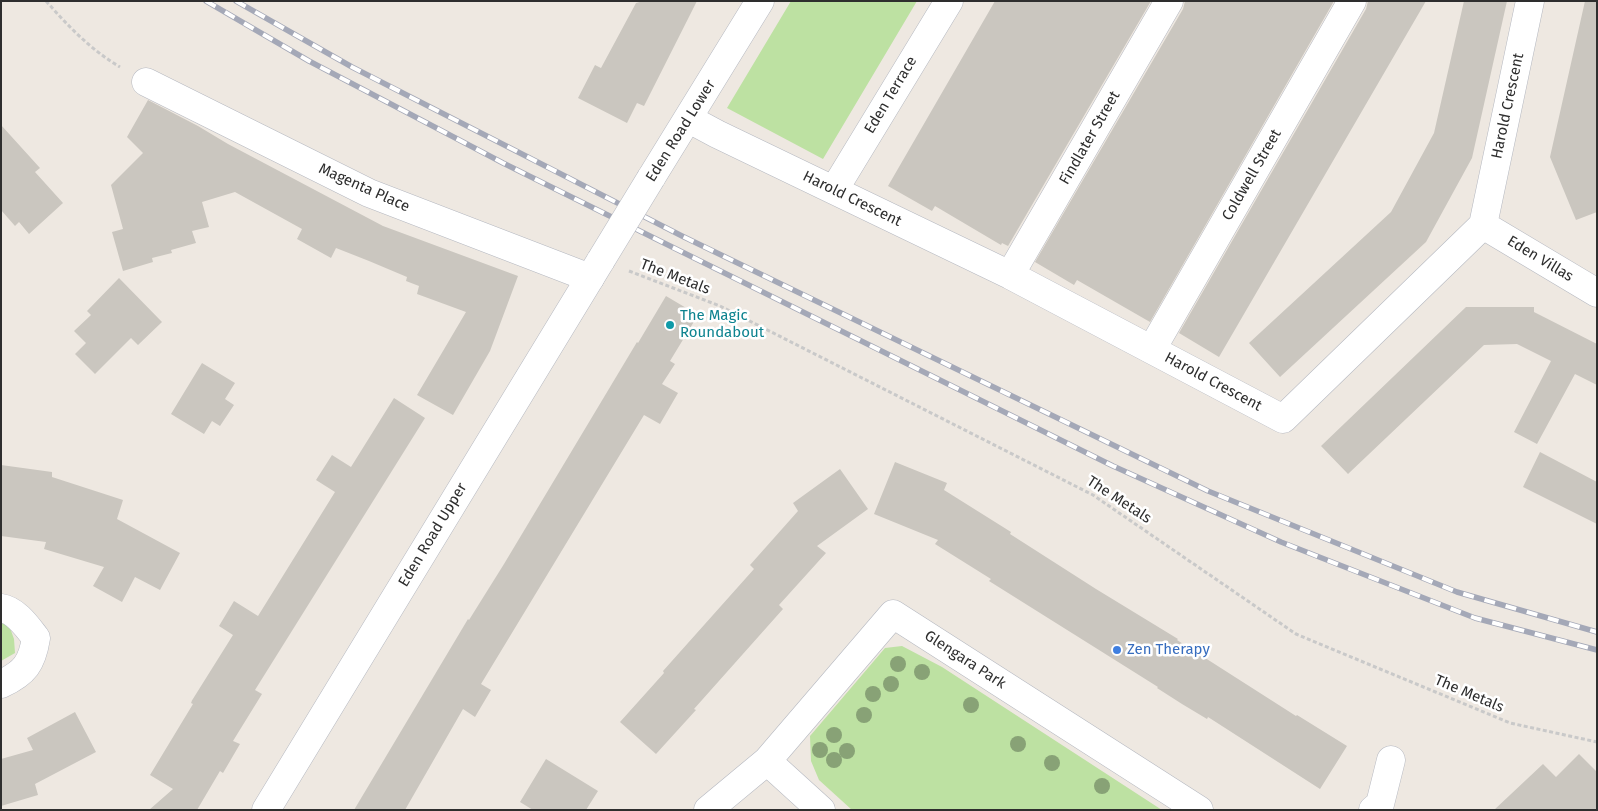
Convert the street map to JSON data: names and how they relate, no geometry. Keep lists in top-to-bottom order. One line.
{"streets":{"street":["Eden Terrace","Harold Crescent","Eden Road Lower","Findlater Street","Coldwell Street","Magenta Place","Eden Villas","Eden Road Upper","Glengara Park"],"path":["The Metals"]},"crossings":[["Eden Terrace","Harold Crescent"],["Harold Crescent","Eden Road Lower"],["Harold Crescent","Findlater Street"],["Harold Crescent","Coldwell Street"],["Harold Crescent","Eden Villas"],["Eden Road Lower","Magenta Place"],["Eden Road Lower","Eden Road Upper"],["Magenta Place","Eden Road Upper"]],"places":["The Magic Roundabout","Zen Therapy"]}
